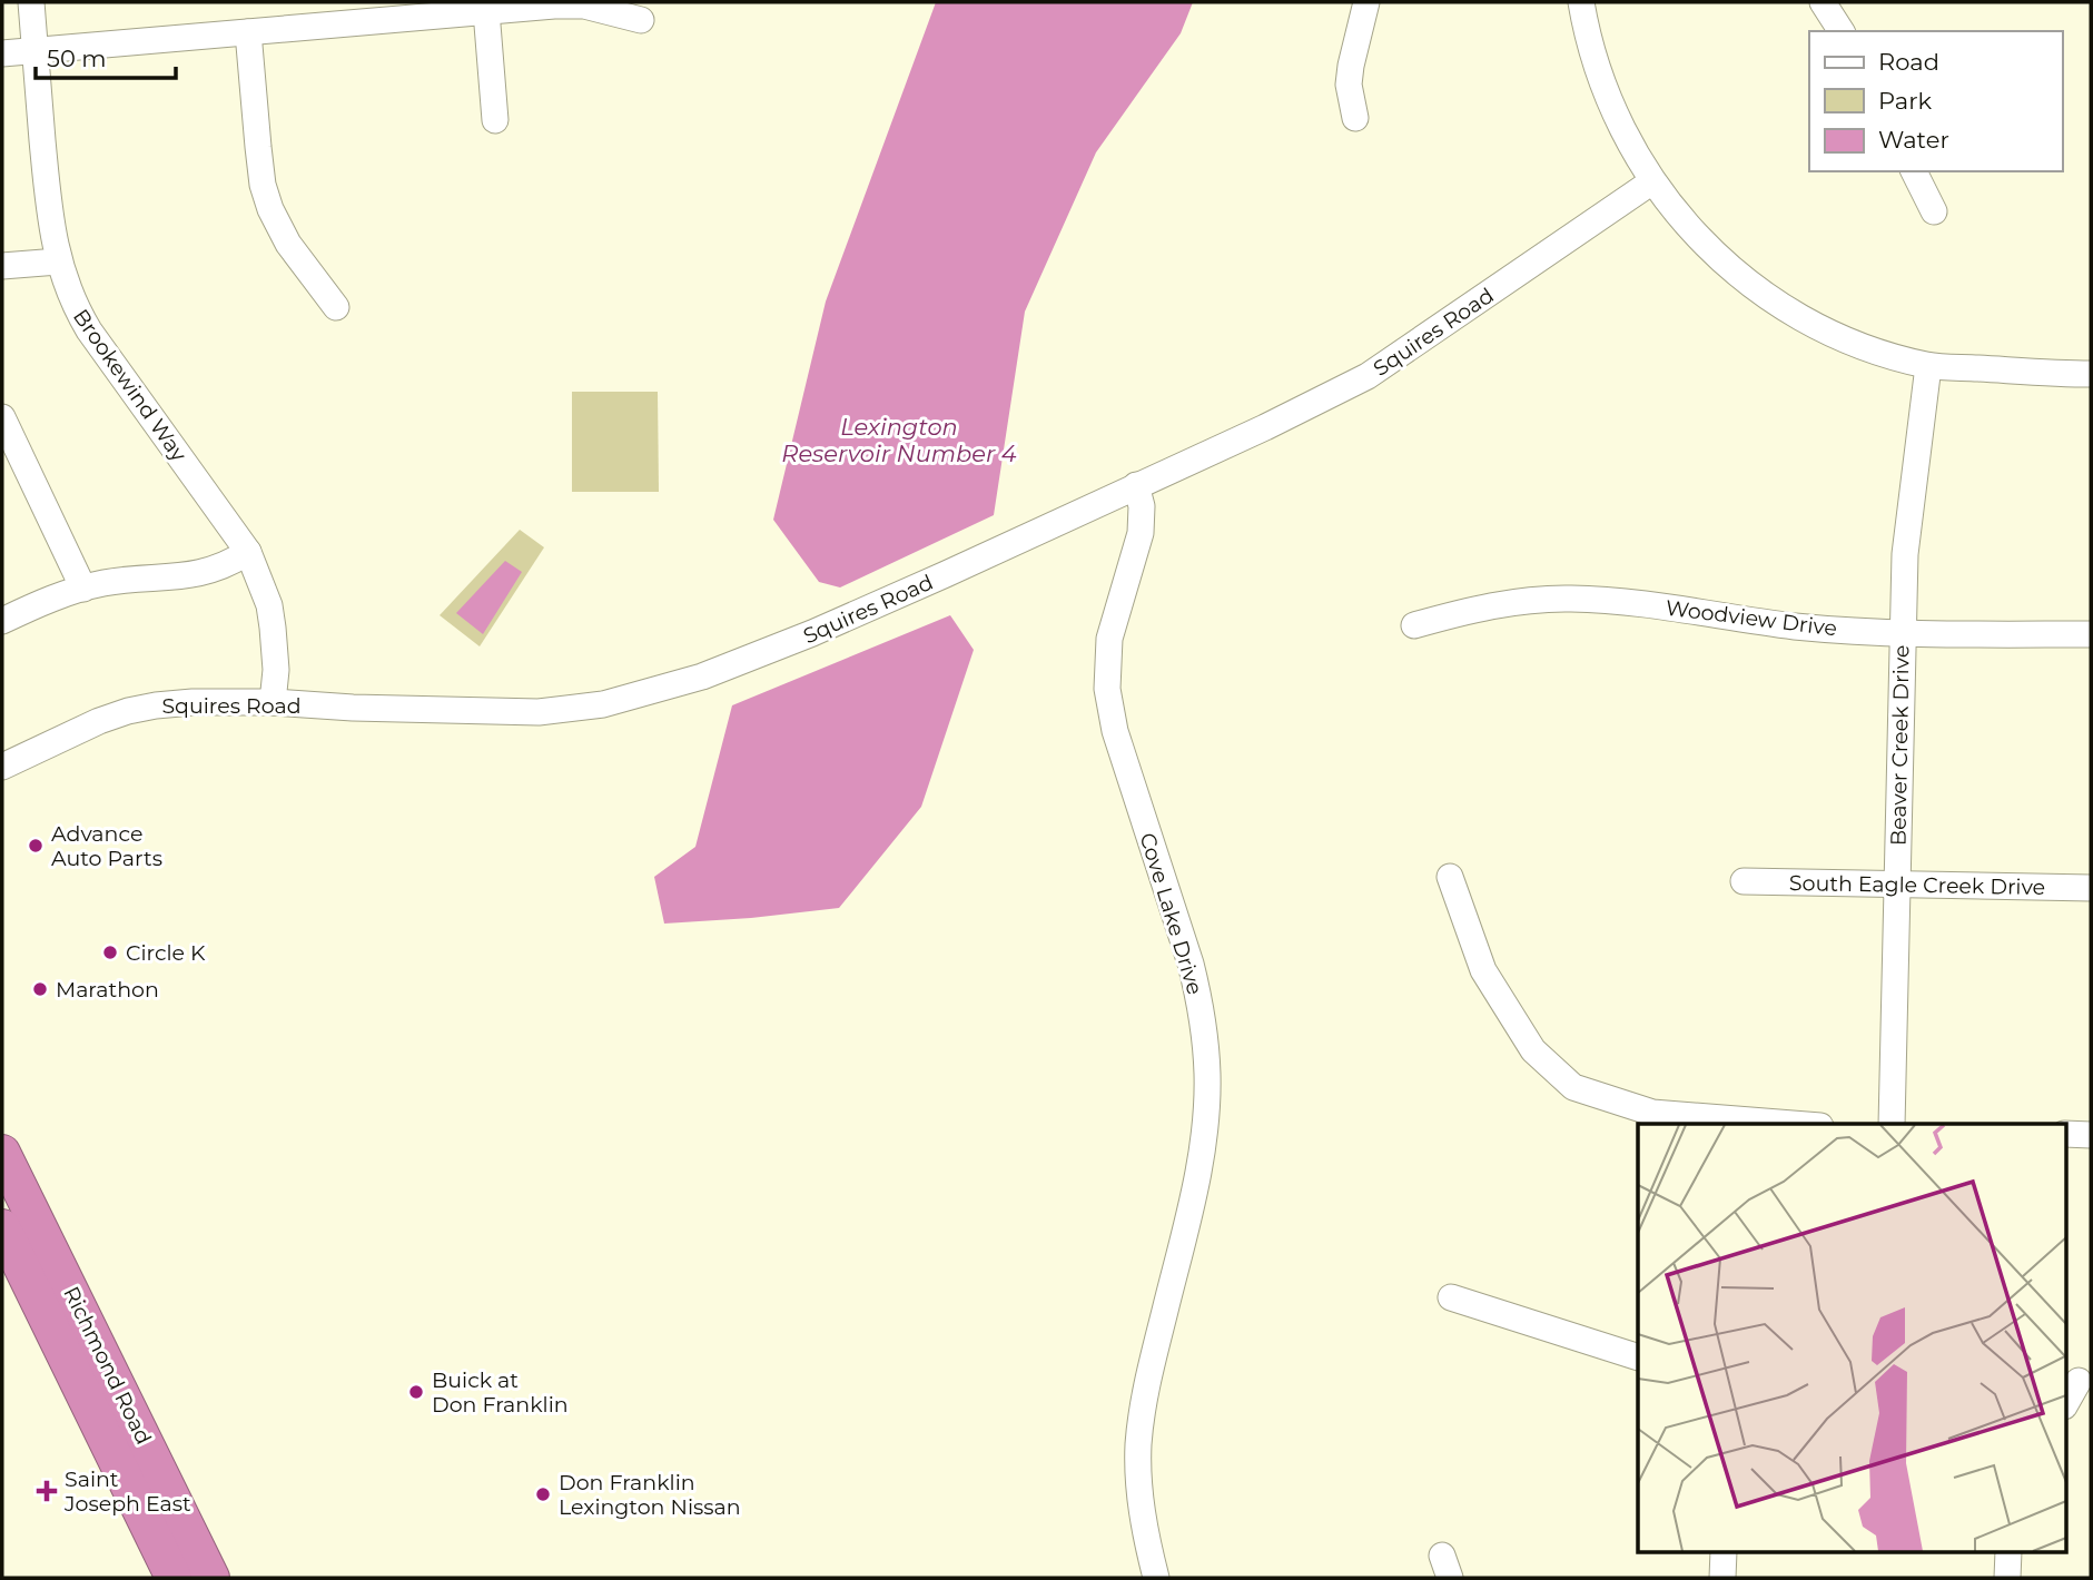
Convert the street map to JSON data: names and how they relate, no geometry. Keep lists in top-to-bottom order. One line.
{"streets":{"highway":["Richmond Road"],"street":["Squires Road","Brookewind Way","Woodview Drive","Beaver Creek Drive","South Eagle Creek Drive","Cove Lake Drive"]},"crossings":[["Squires Road","Brookewind Way"],["Squires Road","Cove Lake Drive"],["Woodview Drive","Beaver Creek Drive"],["Beaver Creek Drive","South Eagle Creek Drive"]],"water":["Lexington Reservoir Number 4"],"places":{"other":["Advance Auto Parts","Circle K","Marathon","Buick at Don Franklin","Don Franklin Lexington Nissan"],"health":["Saint Joseph East"]},"legend":["Road","Park","Water"],"scale_bar":"50 m"}
